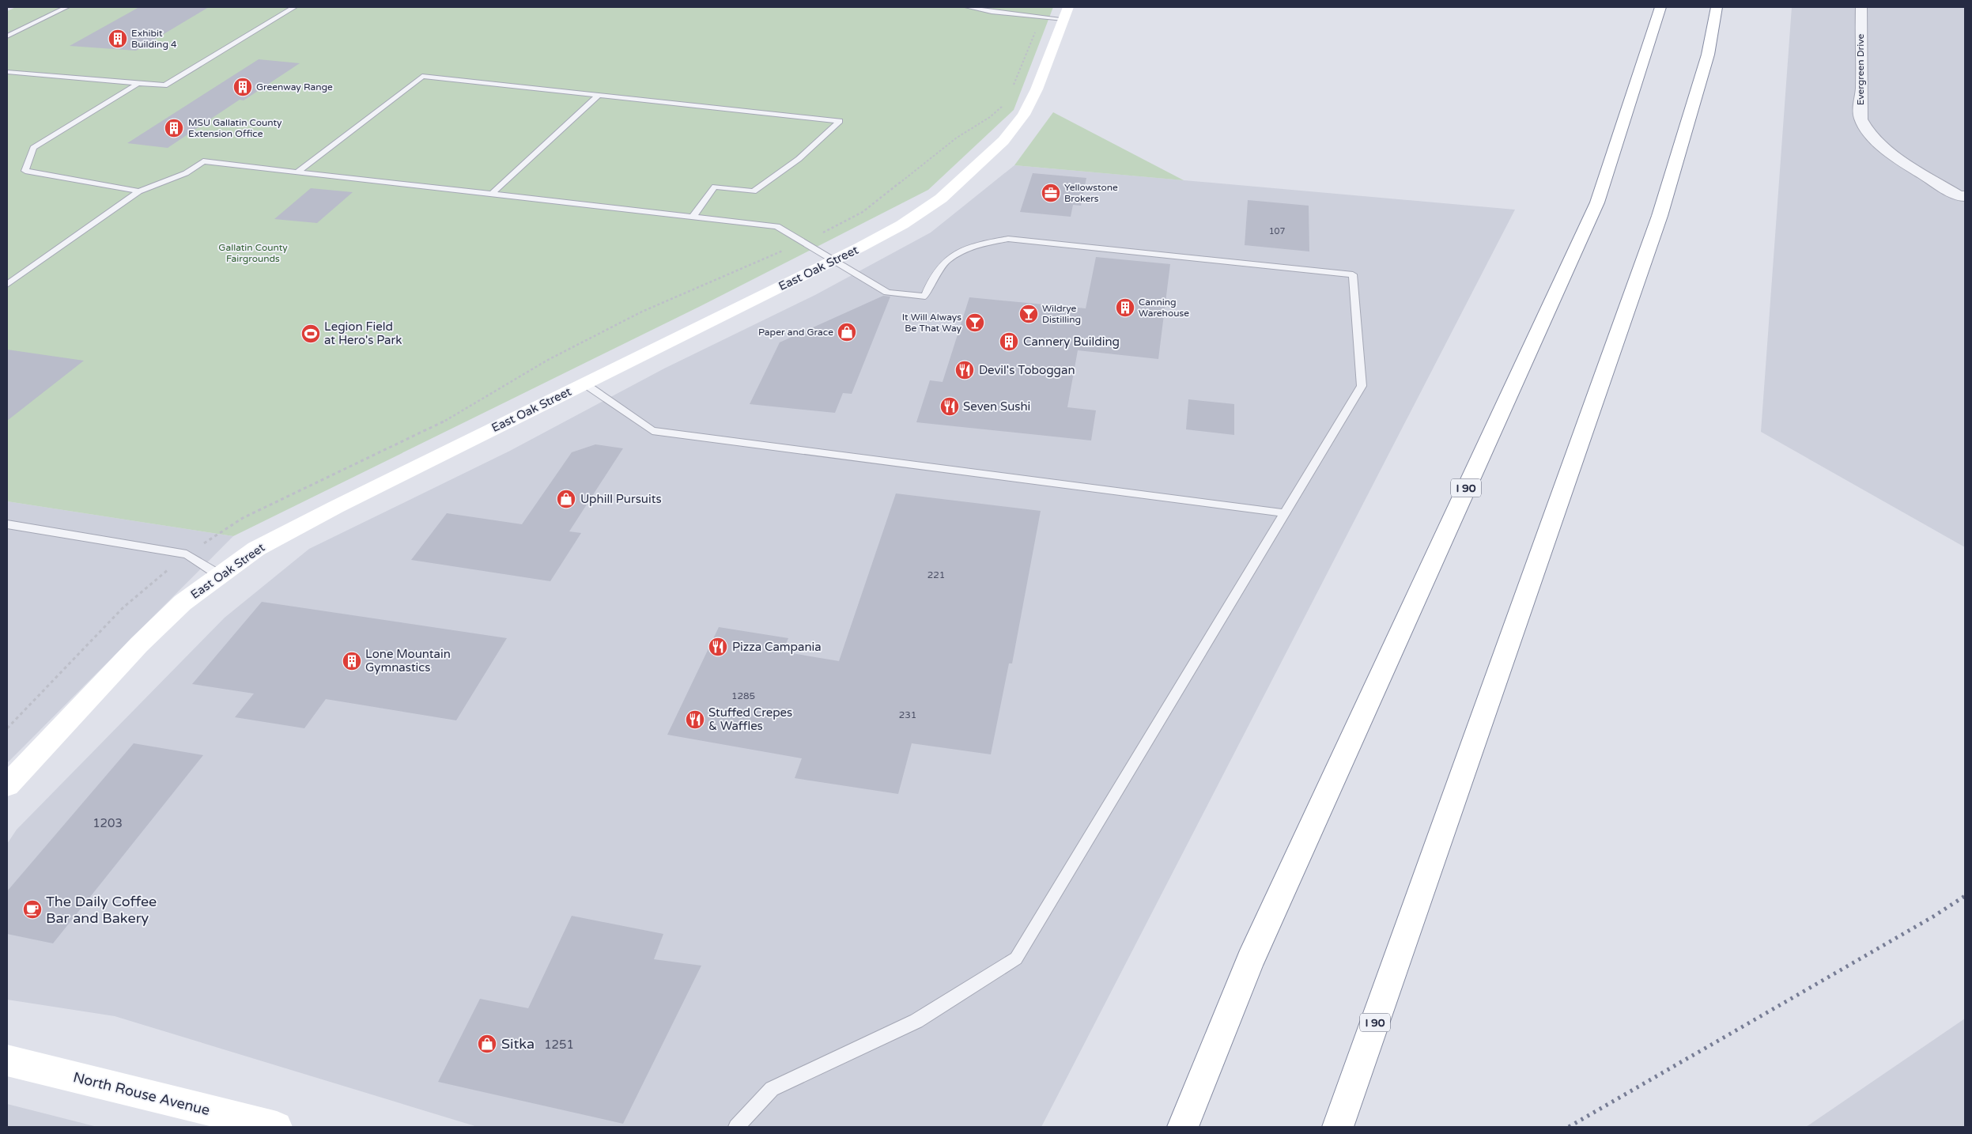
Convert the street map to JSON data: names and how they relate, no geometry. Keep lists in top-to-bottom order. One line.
{"streets":{"main road":["East Oak Street","I 90","North Rouse Avenue"],"street":["Evergreen Drive"]},"parks":["Gallatin County Fairgrounds"],"places":{"building":["Exhibit Building 4","Greenway Range","MSU Gallatin County Extension Office","Canning Warehouse","Cannery Building","Lone Mountain Gymnastics"],"office":["Yellowstone Brokers"],"bar":["Wildrye Distilling","It Will Always Be That Way"],"shop":["Paper and Grace","Uphill Pursuits","Sitka"],"sports":["Legion Field at Hero's Park"],"restaurant":["Devil's Toboggan","Seven Sushi","Pizza Campania","Stuffed Crepes & Waffles"],"cafe":["The Daily Coffee Bar and Bakery"]},"house_numbers":["107","221","1285","231","1203","1251"]}
